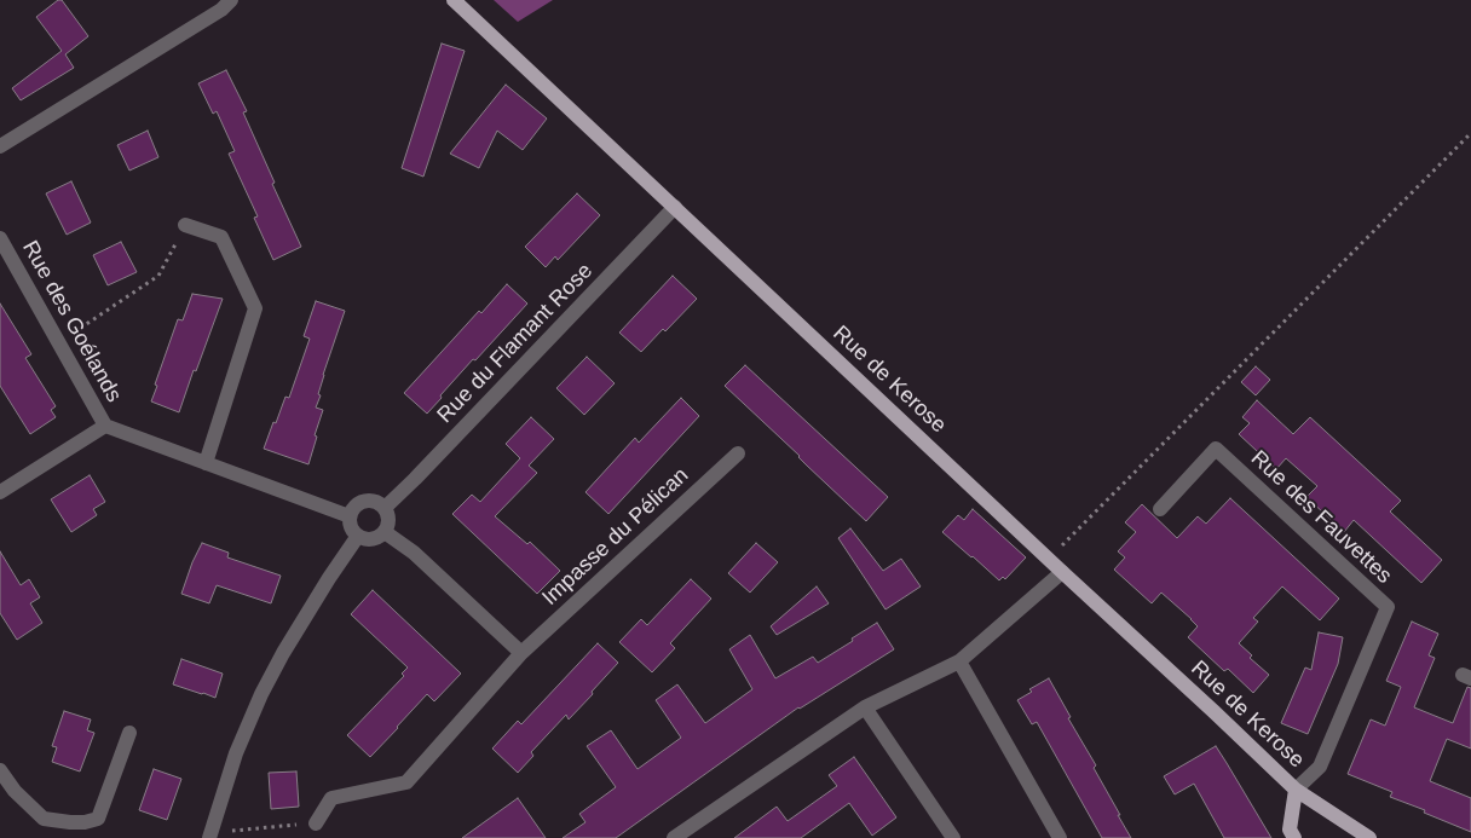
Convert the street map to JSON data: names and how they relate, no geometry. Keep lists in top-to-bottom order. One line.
{"streets":{"main road":["Rue de Kerose"],"street":["Rue des Goélands","Rue du Flamant Rose","Rue des Fauvettes","Impasse du Pélican"]},"crossings":[["Rue des Goélands","Rue du Flamant Rose"],["Rue du Flamant Rose","Rue de Kerose"],["Rue de Kerose","Rue des Fauvettes"]]}
